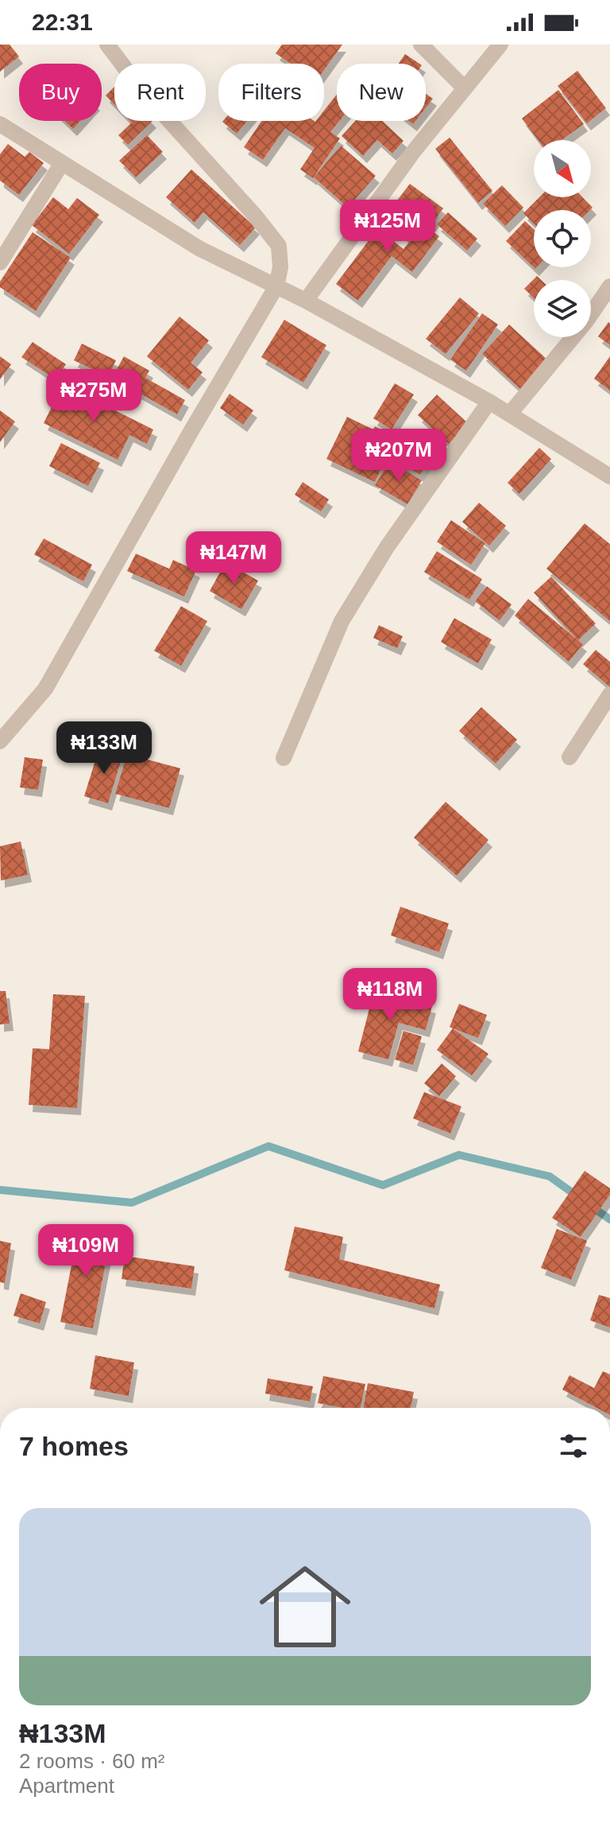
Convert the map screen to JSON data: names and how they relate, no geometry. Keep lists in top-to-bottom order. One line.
{"north":"bottom right","page":{"status":"22:31","chip":["Buy","Rent","Filters","New"],"price":["₦125M","₦275M","₦207M","₦147M","₦133M","₦118M","₦109M"],"heading":"7 homes","list":[{"name":"₦133M","note":"2 rooms · 60 m² · Apartment"}]}}
